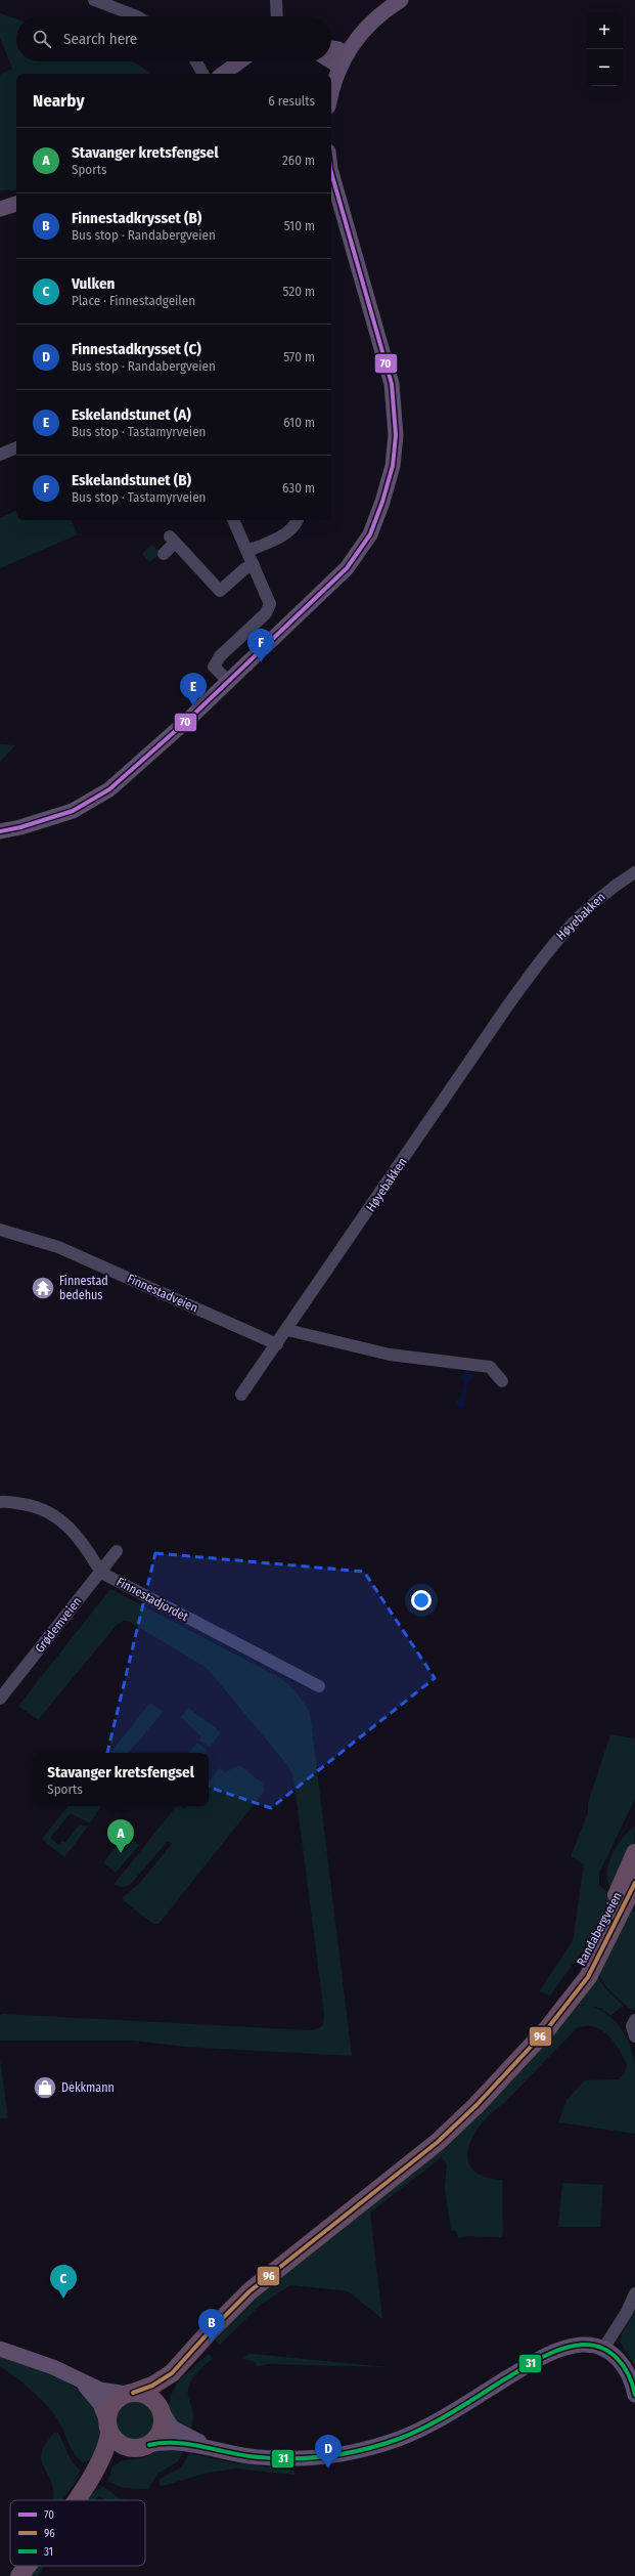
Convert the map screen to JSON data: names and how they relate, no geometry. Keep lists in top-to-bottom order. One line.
{"streets":{"highway":["Randabergveien"],"street":["Høyebakken","Finnestadveien","Finnestadjordet","Grødemveien"]},"crossings":[["Finnestadjordet","Grødemveien"]],"places":{"temple":["Finnestad bedehus"],"shop":["Dekkmann"]},"lines":["transit line 70","transit line 96","transit line 31"],"legend":["70","96","31"],"page":{"map_buttons":["+","−"],"search":"Search here","heading":["Nearby","6 results"],"list":[{"mark":"A","name":"Stavanger kretsfengsel","note":"Sports","value":"260 m"},{"mark":"B","name":"Finnestadkrysset (B)","note":"Bus stop · Randabergveien","value":"510 m"},{"mark":"C","name":"Vulken","note":"Place · Finnestadgeilen","value":"520 m"},{"mark":"D","name":"Finnestadkrysset (C)","note":"Bus stop · Randabergveien","value":"570 m"},{"mark":"E","name":"Eskelandstunet (A)","note":"Bus stop · Tastamyrveien","value":"610 m"},{"mark":"F","name":"Eskelandstunet (B)","note":"Bus stop · Tastamyrveien","value":"630 m"}],"pins":["F","E","A","C","B","D"],"popup":["Stavanger kretsfengsel","Sports"]}}
